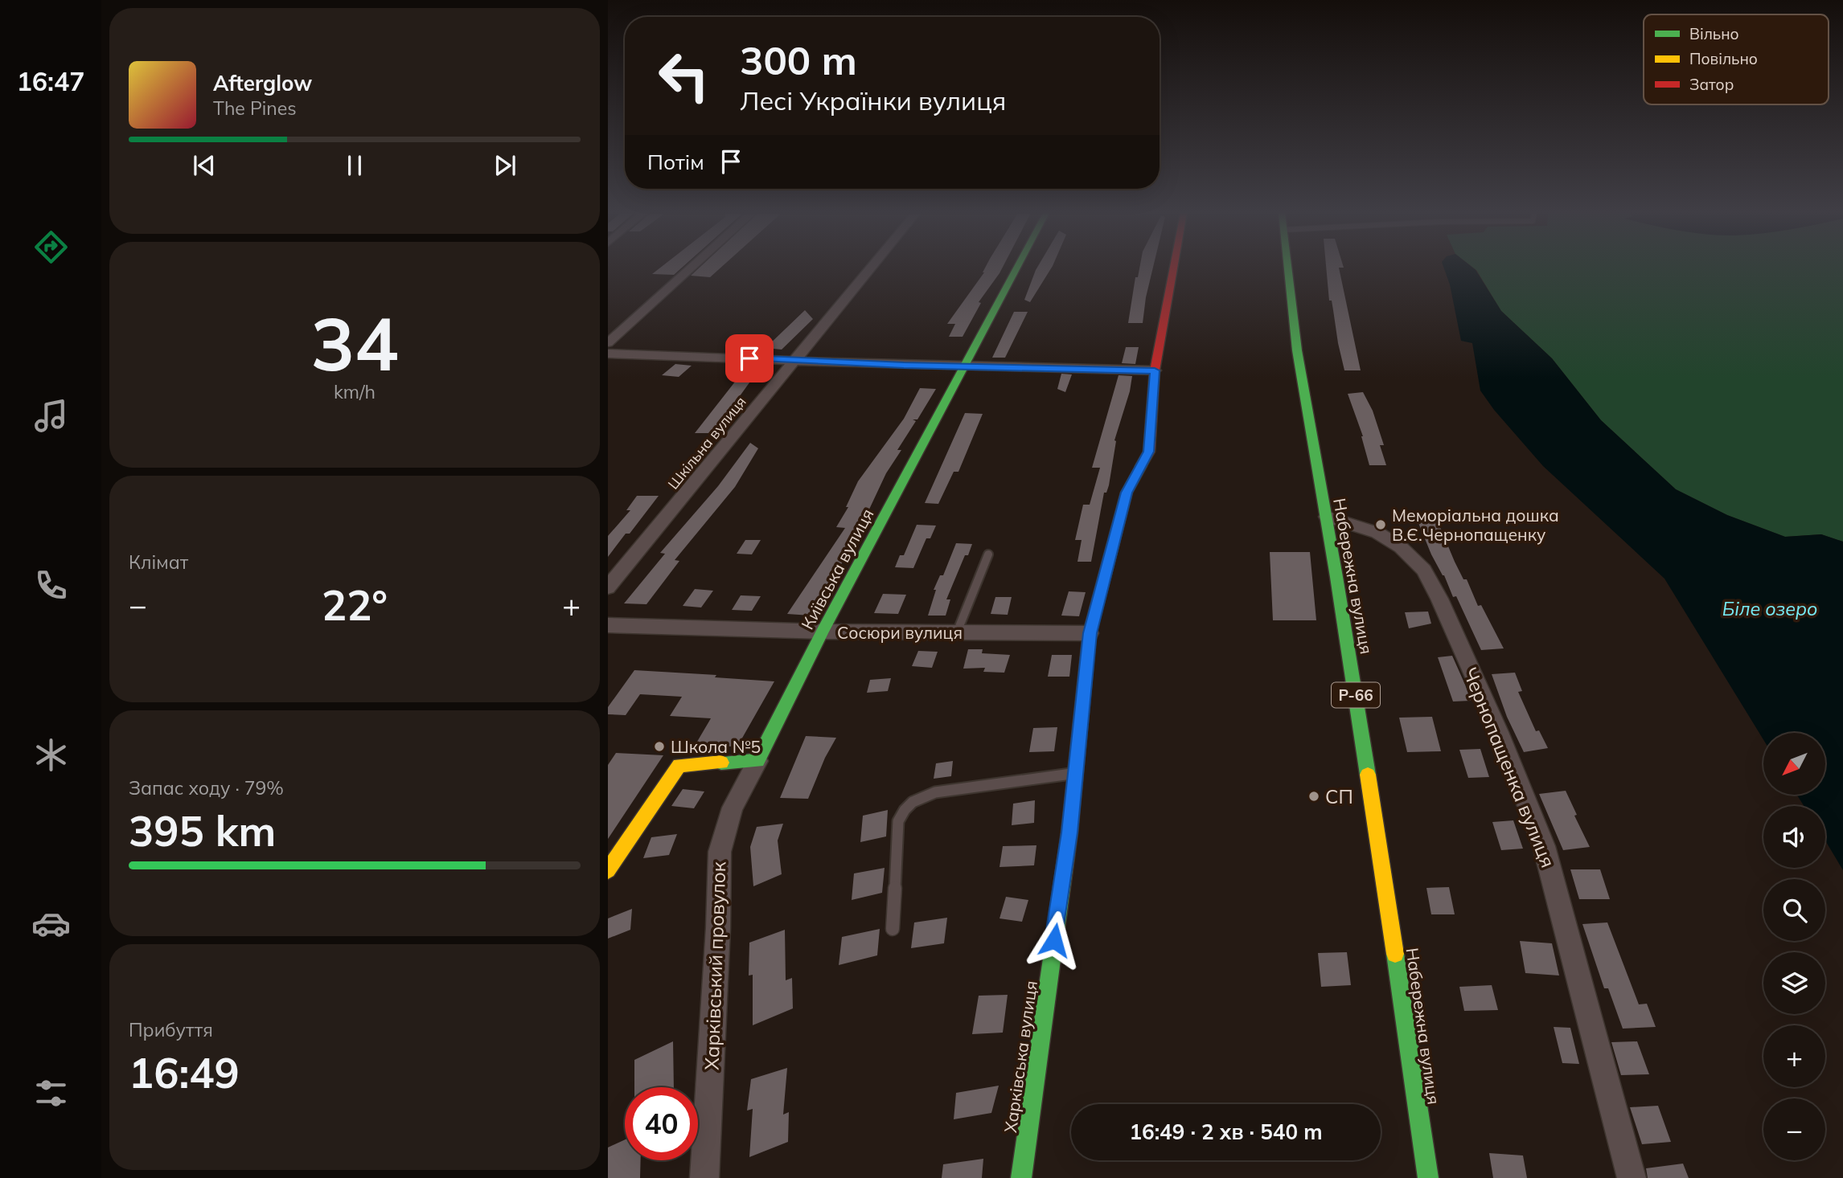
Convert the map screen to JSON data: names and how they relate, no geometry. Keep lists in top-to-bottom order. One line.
{"streets":{"street":["Шкільна вулиця","Київська вулиця","Набережна вулиця","Сосюри вулиця","Р-66","Чернопащенка вулиця","Харківський провулок","Харківська вулиця"]},"crossings":[["Київська вулиця","Сосюри вулиця"],["Київська вулиця","Харківський провулок"],["Набережна вулиця","Чернопащенка вулиця"],["Сосюри вулиця","Харківська вулиця"]],"water":["Біле озеро"],"places":["Меморіальна дошка В.Є.Чернопащенку","Школа №5","СП"],"legend":["Вільно","Повільно","Затор"],"north":"bottom left","page":{"tabs":"16:47","turn":["300 m","Лесі Українки вулиця"],"song":["Afterglow","The Pines"],"then":"Потім","tile":[["34","km/h"],"Клімат",["Запас ходу · 79%","395 km"],["Прибуття","16:49"]],"heat":["−","22°","+"],"map_buttons":["+","−"],"limit":"40","trip":"16:49 · 2 хв · 540 m"}}
